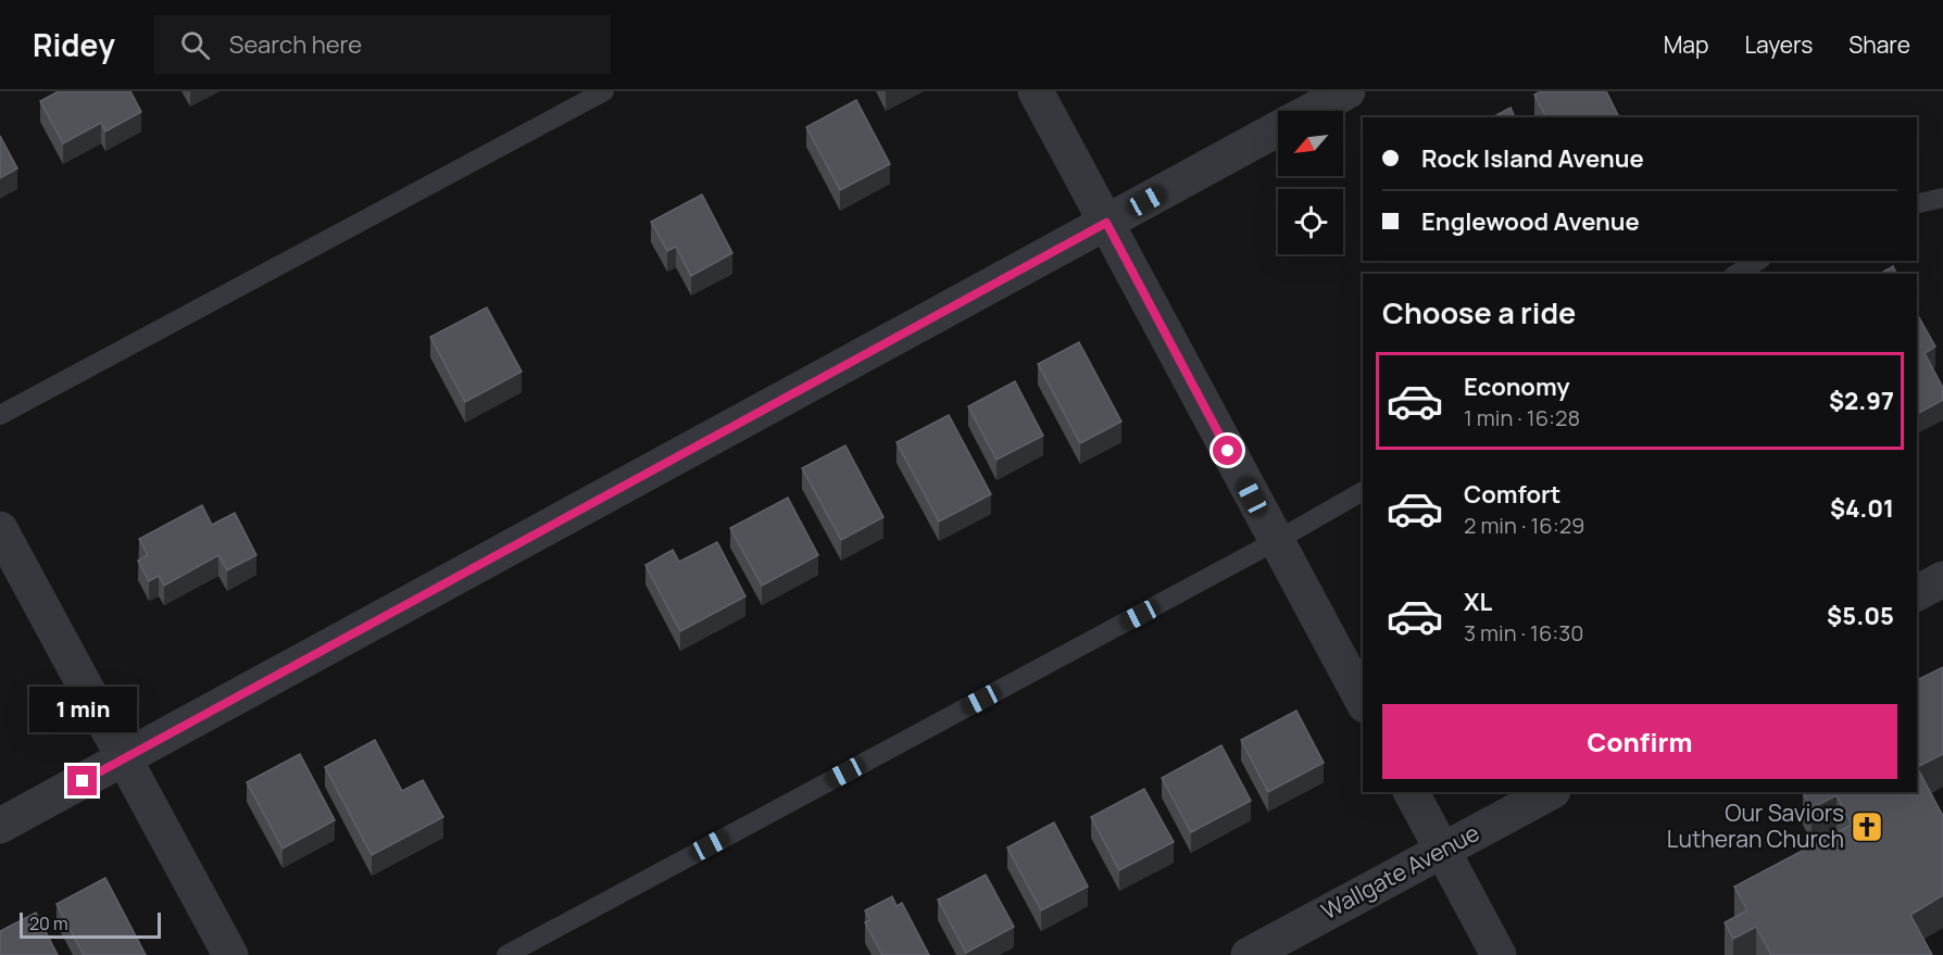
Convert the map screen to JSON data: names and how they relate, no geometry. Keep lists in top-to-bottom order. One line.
{"streets":{"street":["Wallgate Avenue"]},"places":{"church":["Our Saviors Lutheran Church"]},"scale_bar":"20 m","north":"bottom left","page":{"header":"Ridey","search":"Search here","nav":["Map","Layers","Share"],"banner":["Rock Island Avenue","Englewood Avenue"],"heading":"Choose a ride","list":[{"name":"Economy","note":"1 min · 16:28","value":"$2.97"},{"name":"Comfort","note":"2 min · 16:29","value":"$4.01"},{"name":"XL","note":"3 min · 16:30","value":"$5.05"}],"bubble":"1 min","buttons":"Confirm","scale":"20 m"}}
